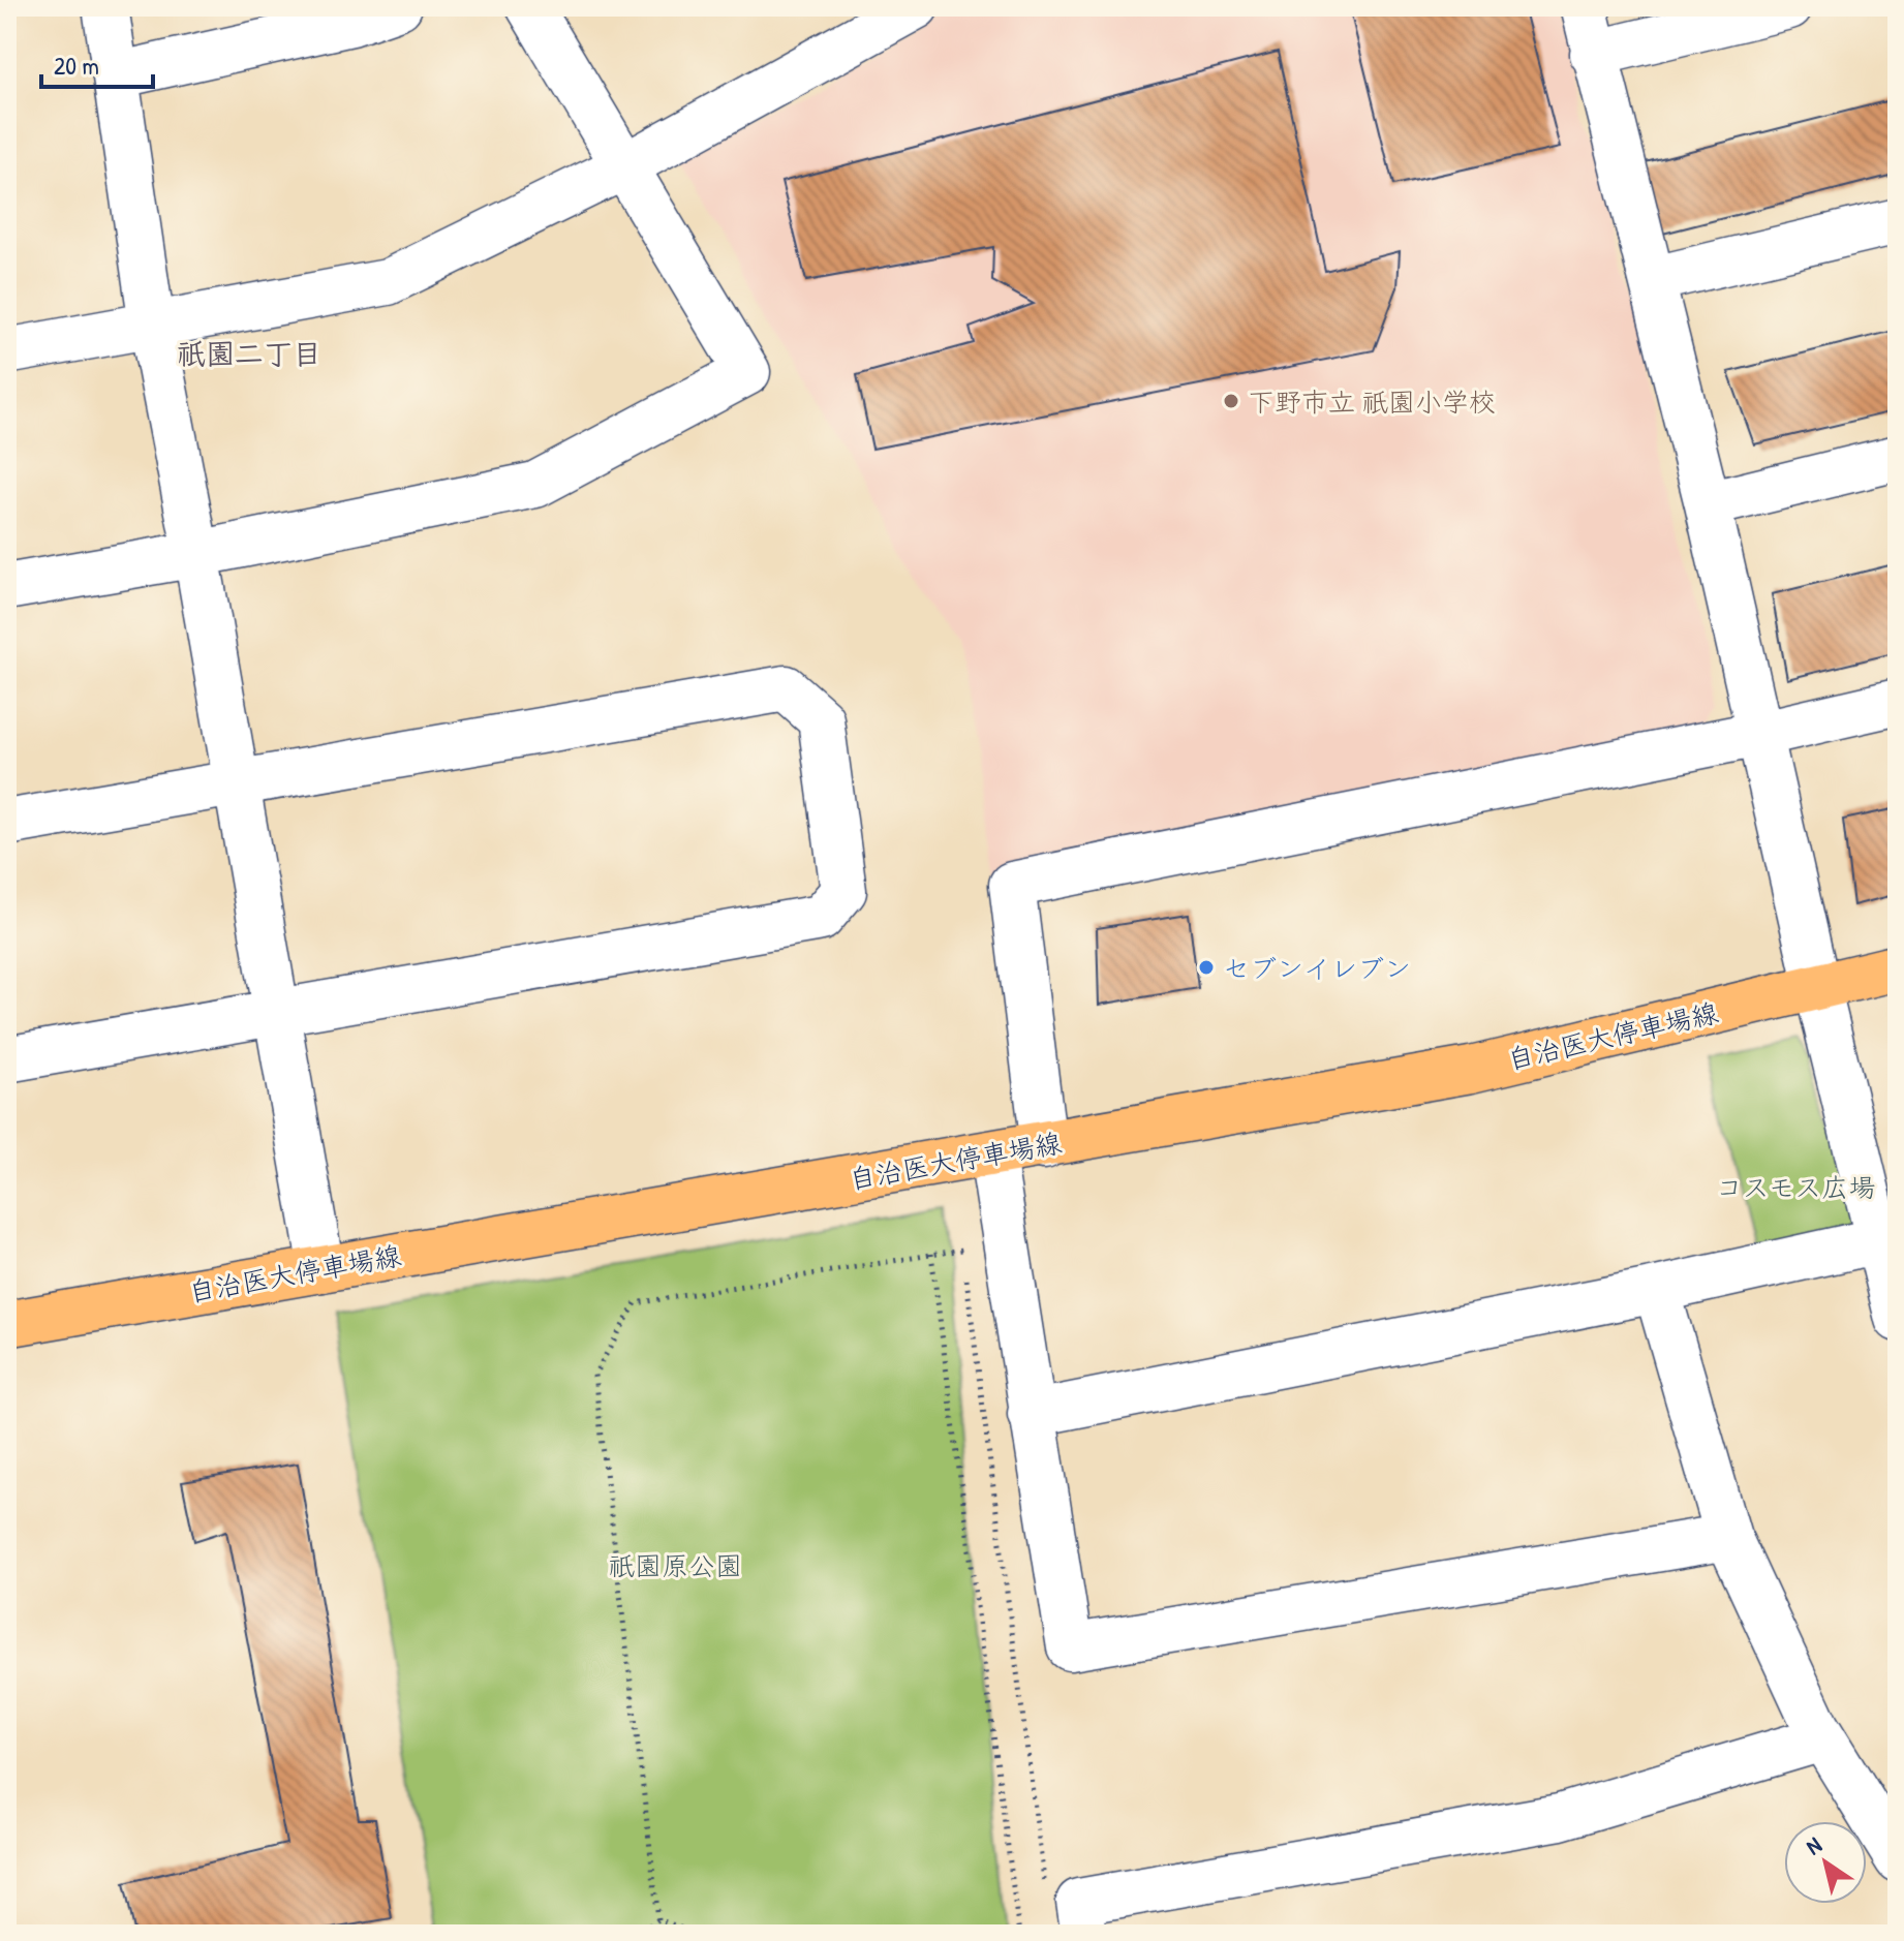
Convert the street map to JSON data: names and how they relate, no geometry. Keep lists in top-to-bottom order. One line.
{"streets":{"main road":["自治医大停車場線"]},"districts":["祇園二丁目"],"parks":["コスモス広場","祇園原公園"],"places":["下野市立 祇園小学校","セブンイレブン"],"scale_bar":"20 m","north":"top left"}
